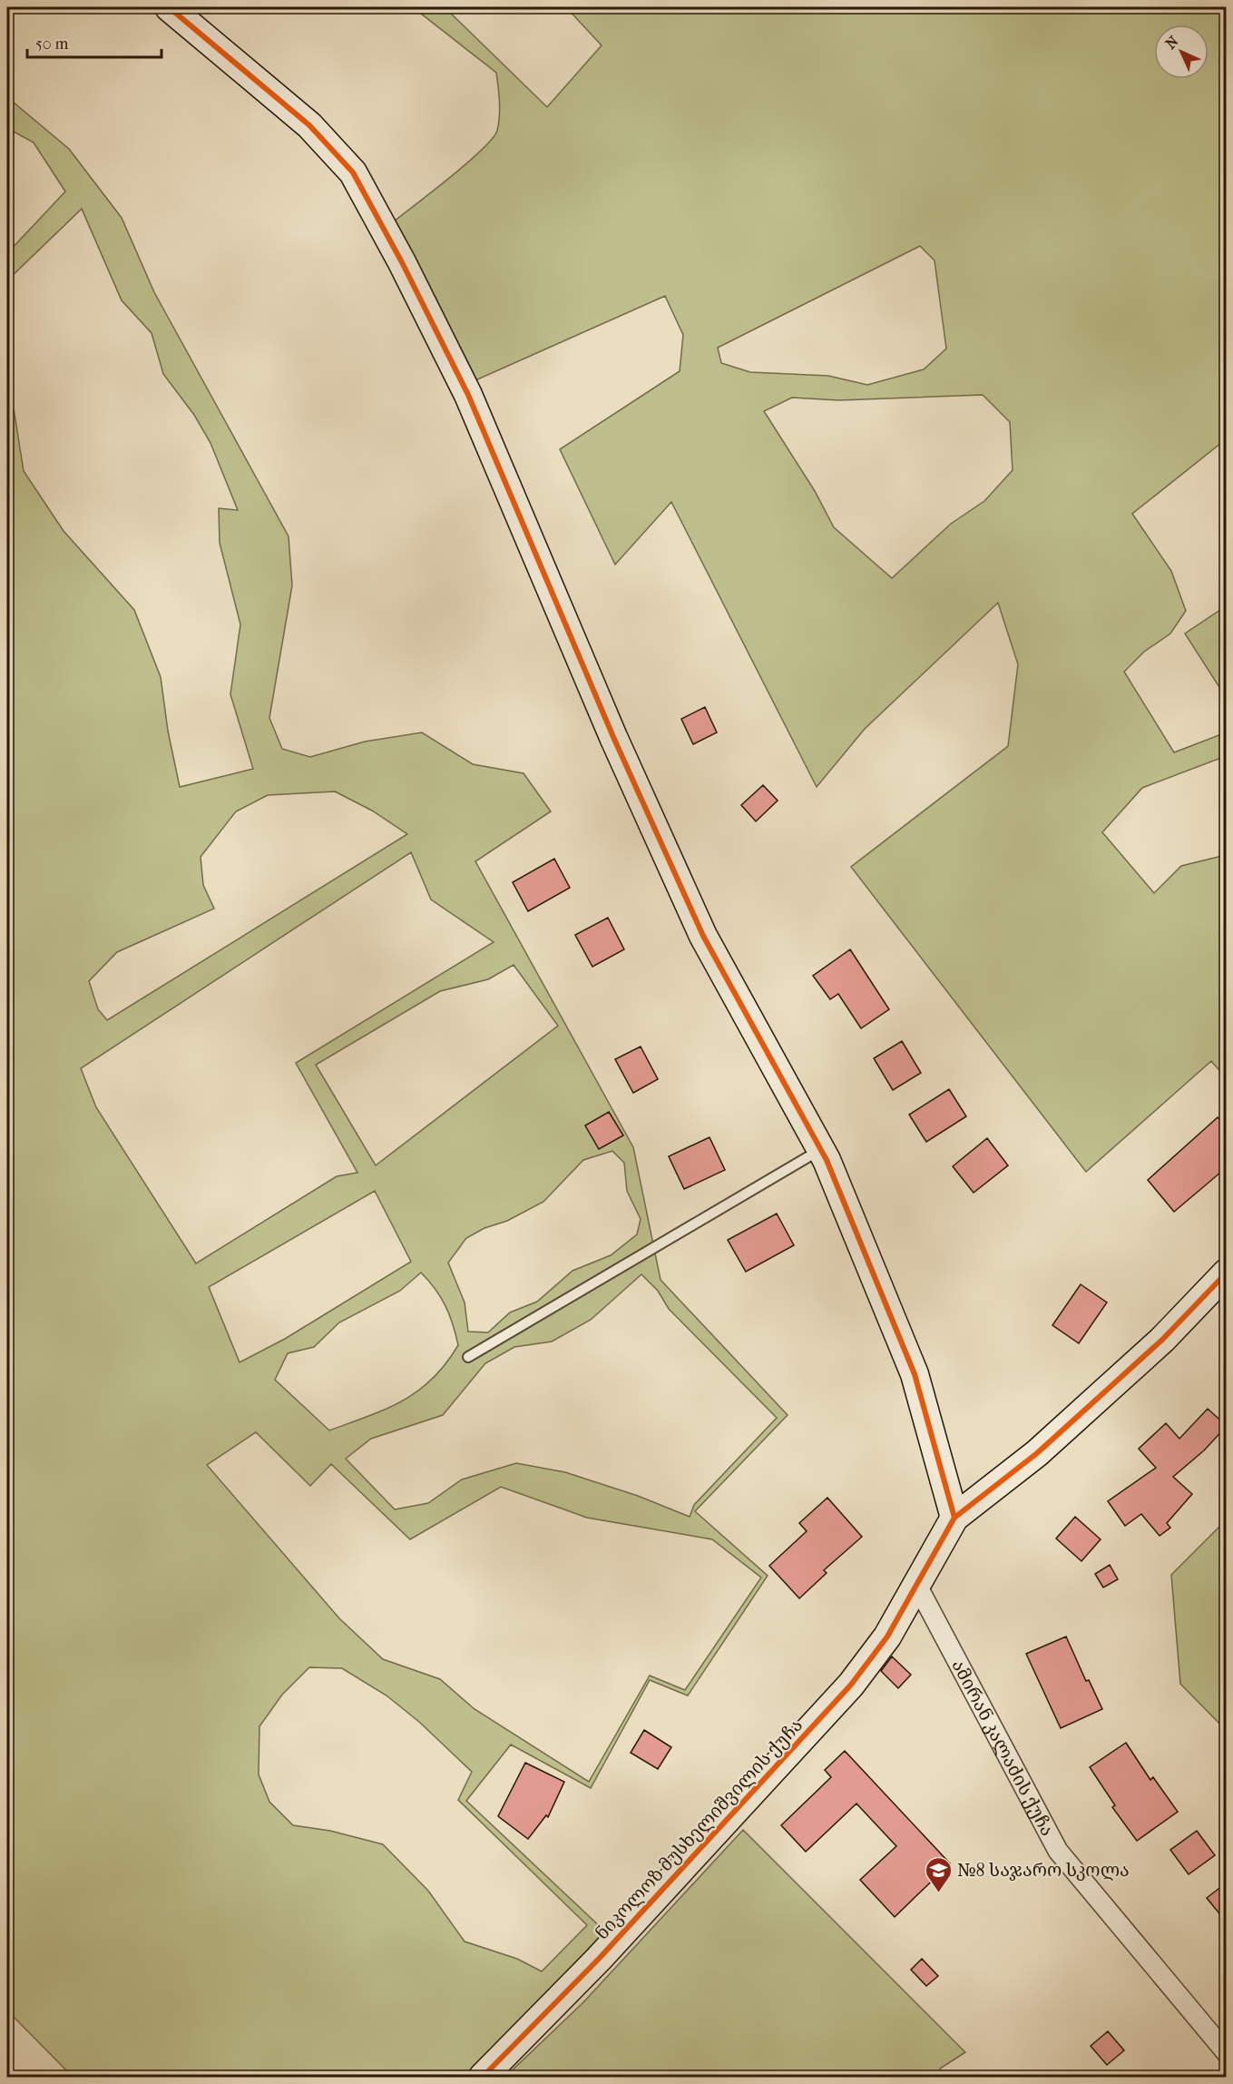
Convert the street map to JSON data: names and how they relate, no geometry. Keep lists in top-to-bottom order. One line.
{"streets":{"street":["ამირან კალაძის ქუჩა","ნიკოლოზ მუსხელიშვილის ქუჩა"]},"crossings":[["ამირან კალაძის ქუჩა","ნიკოლოზ მუსხელიშვილის ქუჩა"]],"places":{"school or university":["№8 საჯარო სკოლა"]},"scale_bar":"50 m","north":"top left"}
